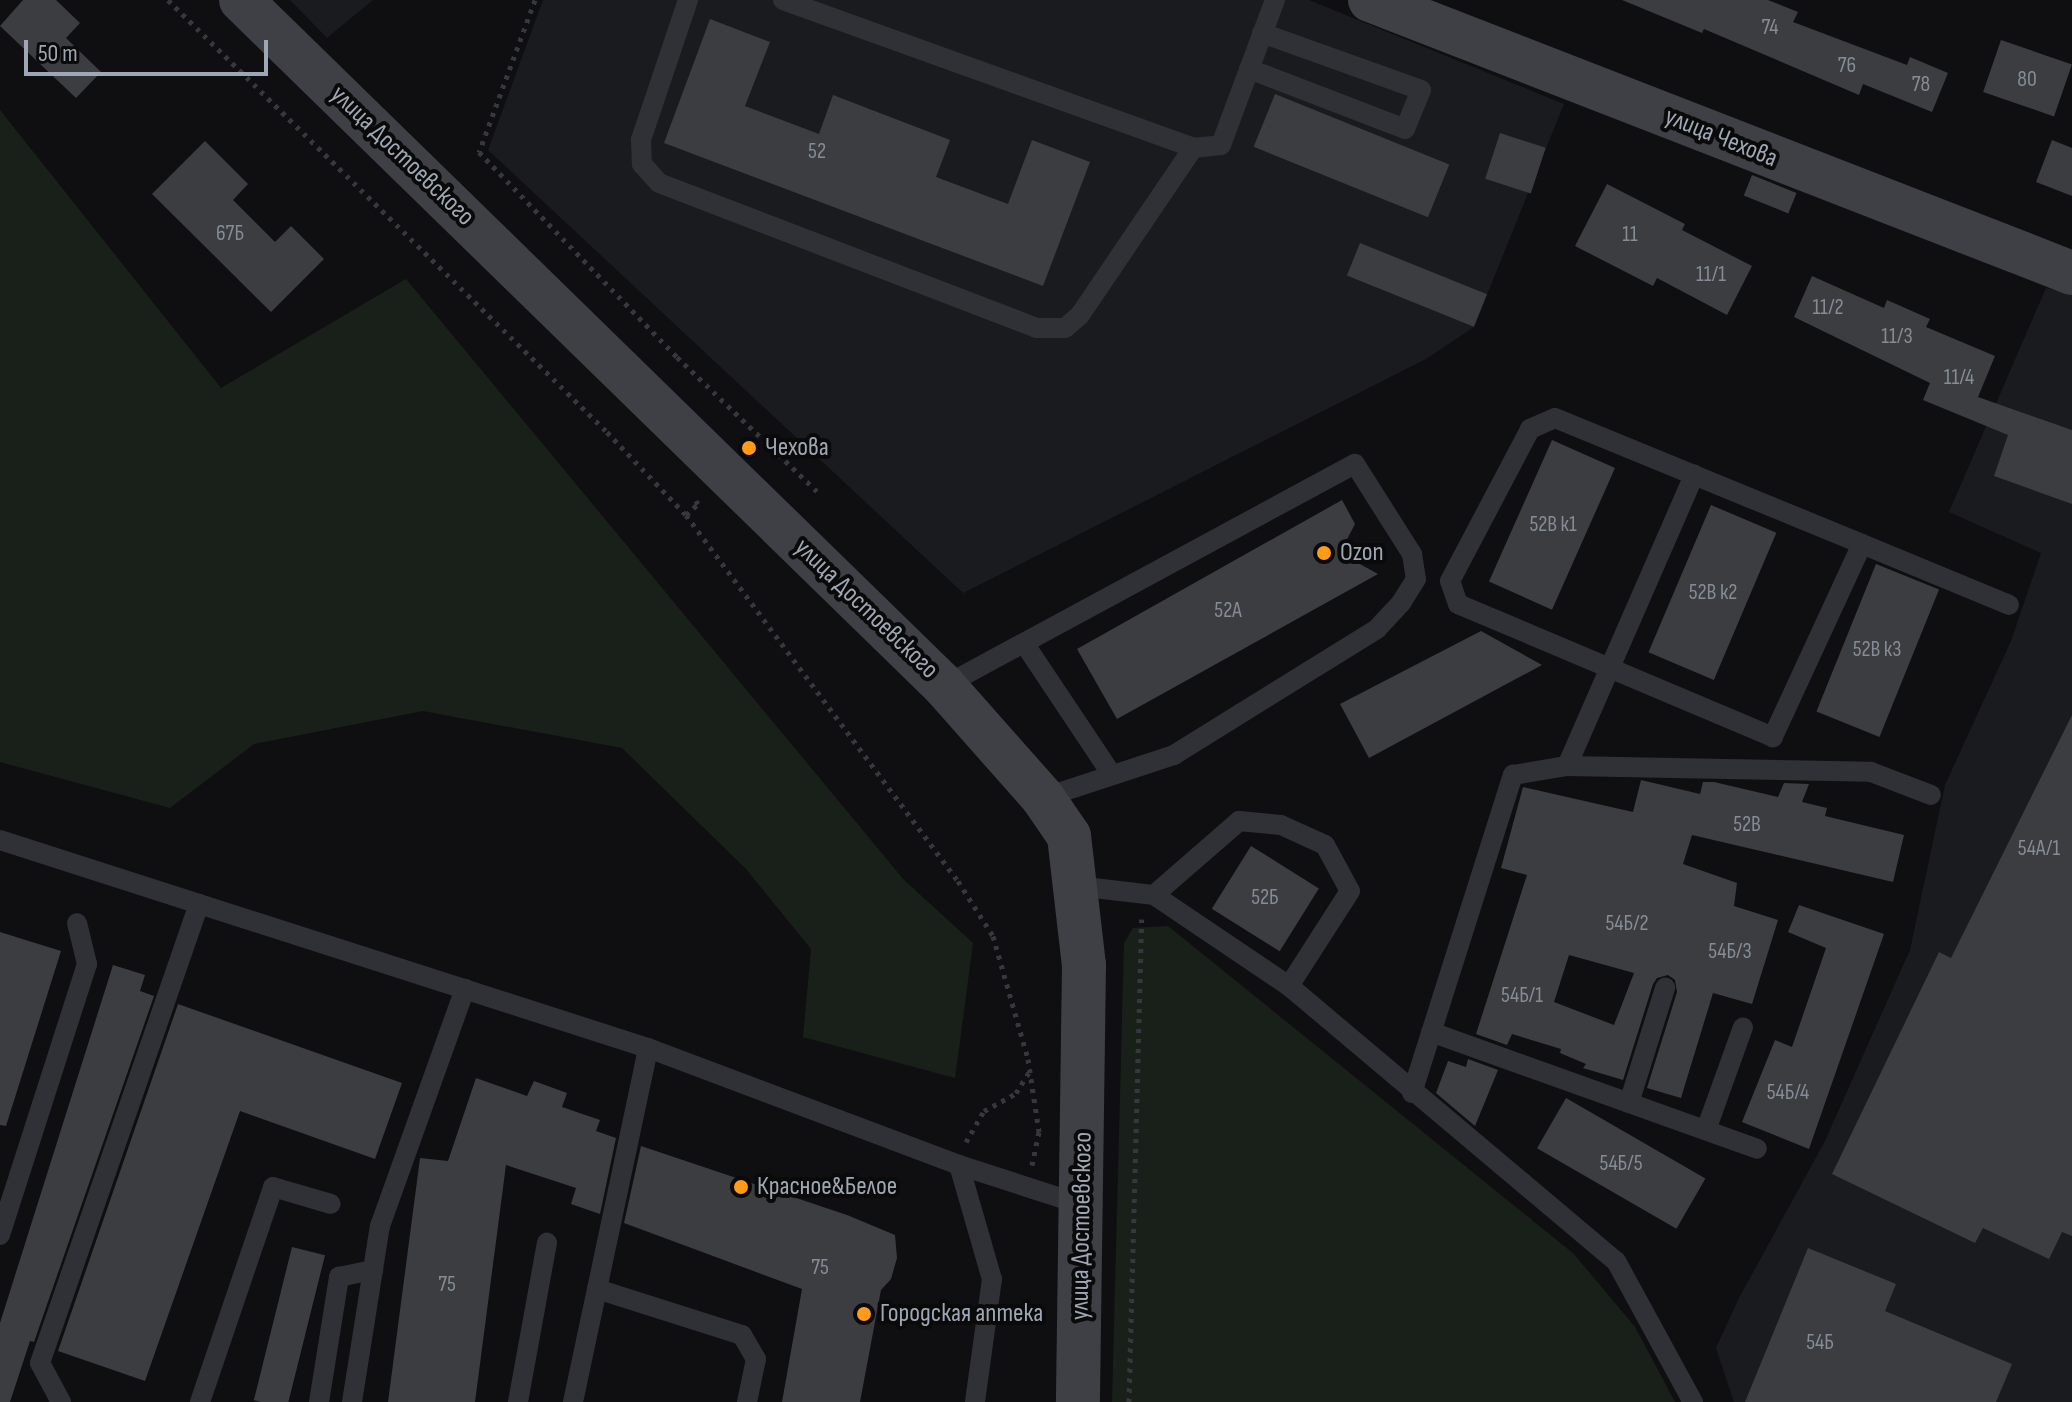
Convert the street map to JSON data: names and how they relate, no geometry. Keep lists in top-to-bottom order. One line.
{"streets":{"main road":["улица Чехова","улица Достоевского"]},"places":["Чехова","Ozon","Красное&Белое","Городская аптека"],"house_numbers":["74","76","80","78","52","67Б","11","11/1","11/2","11/3","11/4","52В к1","52В к2","52А","52В к3","52В","54А/1","52Б","54Б/2","54Б/3","54Б/1","54Б/4","54Б/5","75","75","54Б"],"scale_bar":"50 m"}
